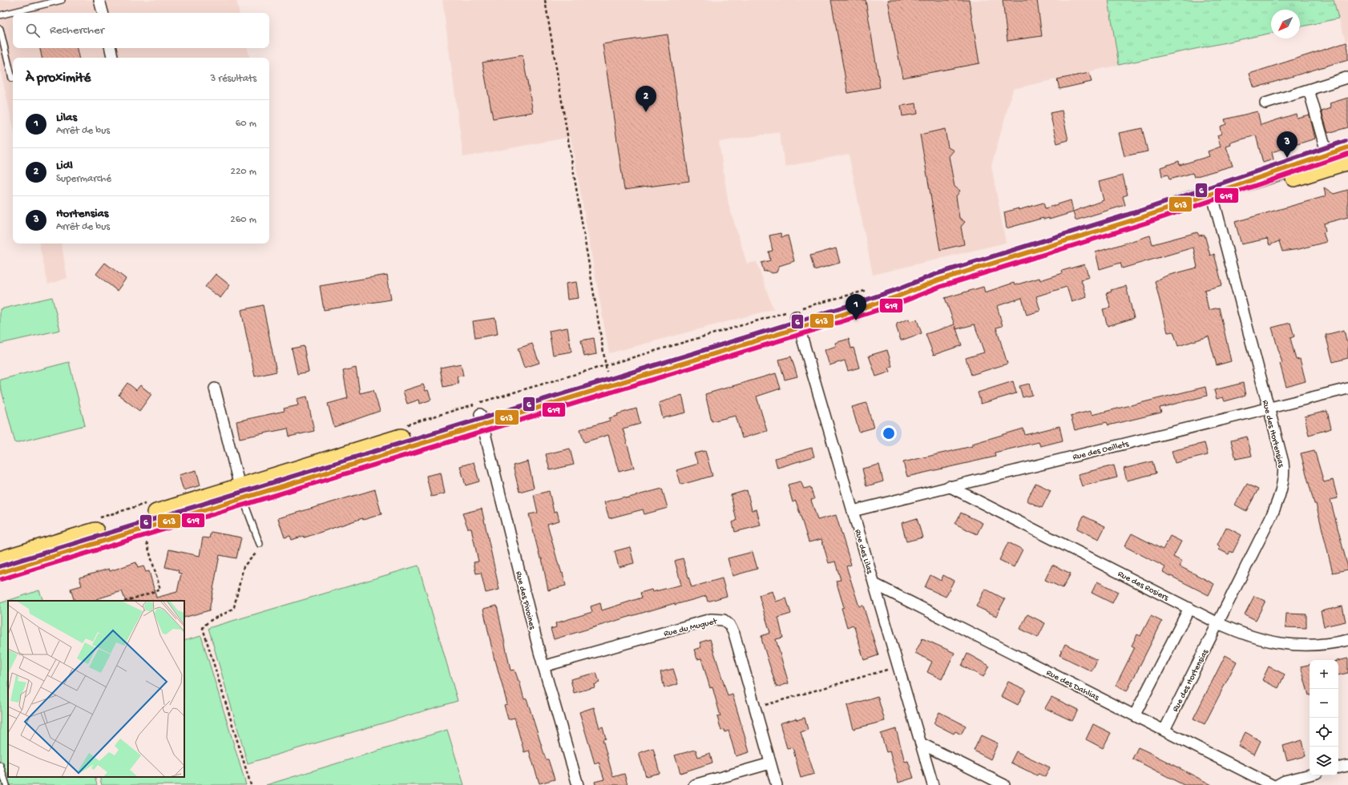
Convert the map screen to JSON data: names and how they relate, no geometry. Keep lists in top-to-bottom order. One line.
{"streets":{"street":["Rue des Hortensias","Rue des Oeillets","Rue des Lilas","Rue des Rosiers","Rue des Pivoines","Rue du Muguet","Rue des Dahlias"]},"crossings":[["Rue des Hortensias","Rue des Oeillets"],["Rue des Hortensias","Rue des Rosiers"],["Rue des Hortensias","Rue des Dahlias"],["Rue des Oeillets","Rue des Lilas"],["Rue des Oeillets","Rue des Rosiers"],["Rue des Lilas","Rue des Dahlias"],["Rue des Pivoines","Rue du Muguet"]],"lines":["transit line 6","transit line 613","transit line 619"],"north":"bottom left","page":{"search":"Rechercher","heading":["À proximité","3 résultats"],"pins":["2","3","1"],"list":[{"mark":"1","name":"Lilas","note":"Arrêt de bus","value":"60 m"},{"mark":"2","name":"Lidl","note":"Supermarché","value":"220 m"},{"mark":"3","name":"Hortensias","note":"Arrêt de bus","value":"260 m"}],"map_buttons":["+","−"]}}
